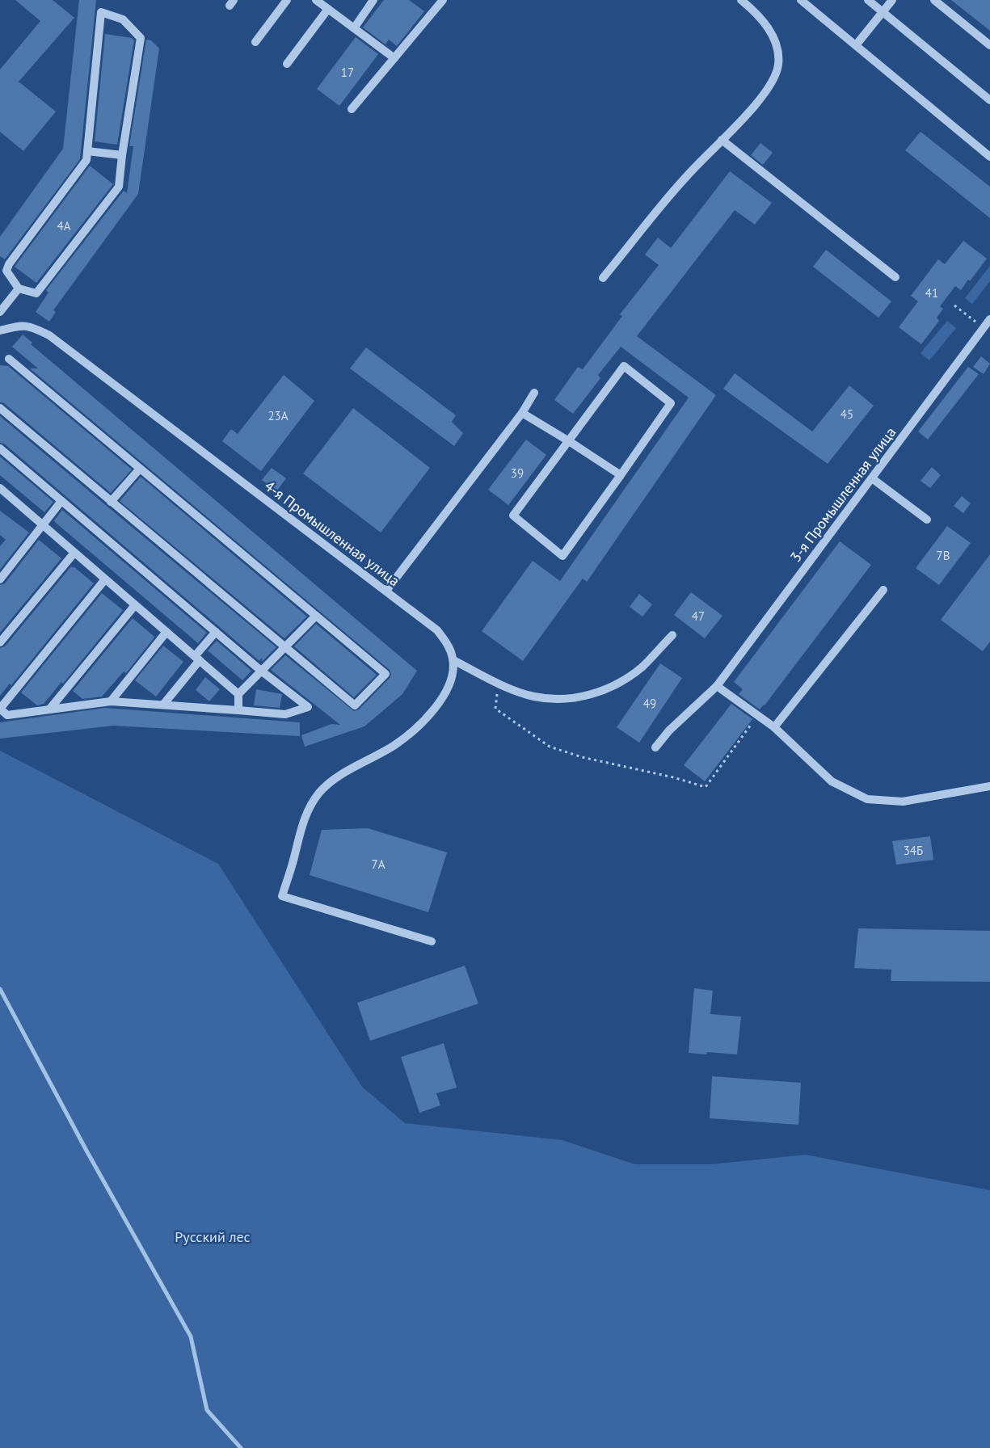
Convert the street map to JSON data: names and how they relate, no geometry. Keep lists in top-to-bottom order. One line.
{"streets":{"street":["3-я Промышленная улица","4-я Промышленная улица"]},"parks":["Русский лес"],"house_numbers":["17","4А","41","45","23А","39","7В","47","49","34Б","7А"]}
